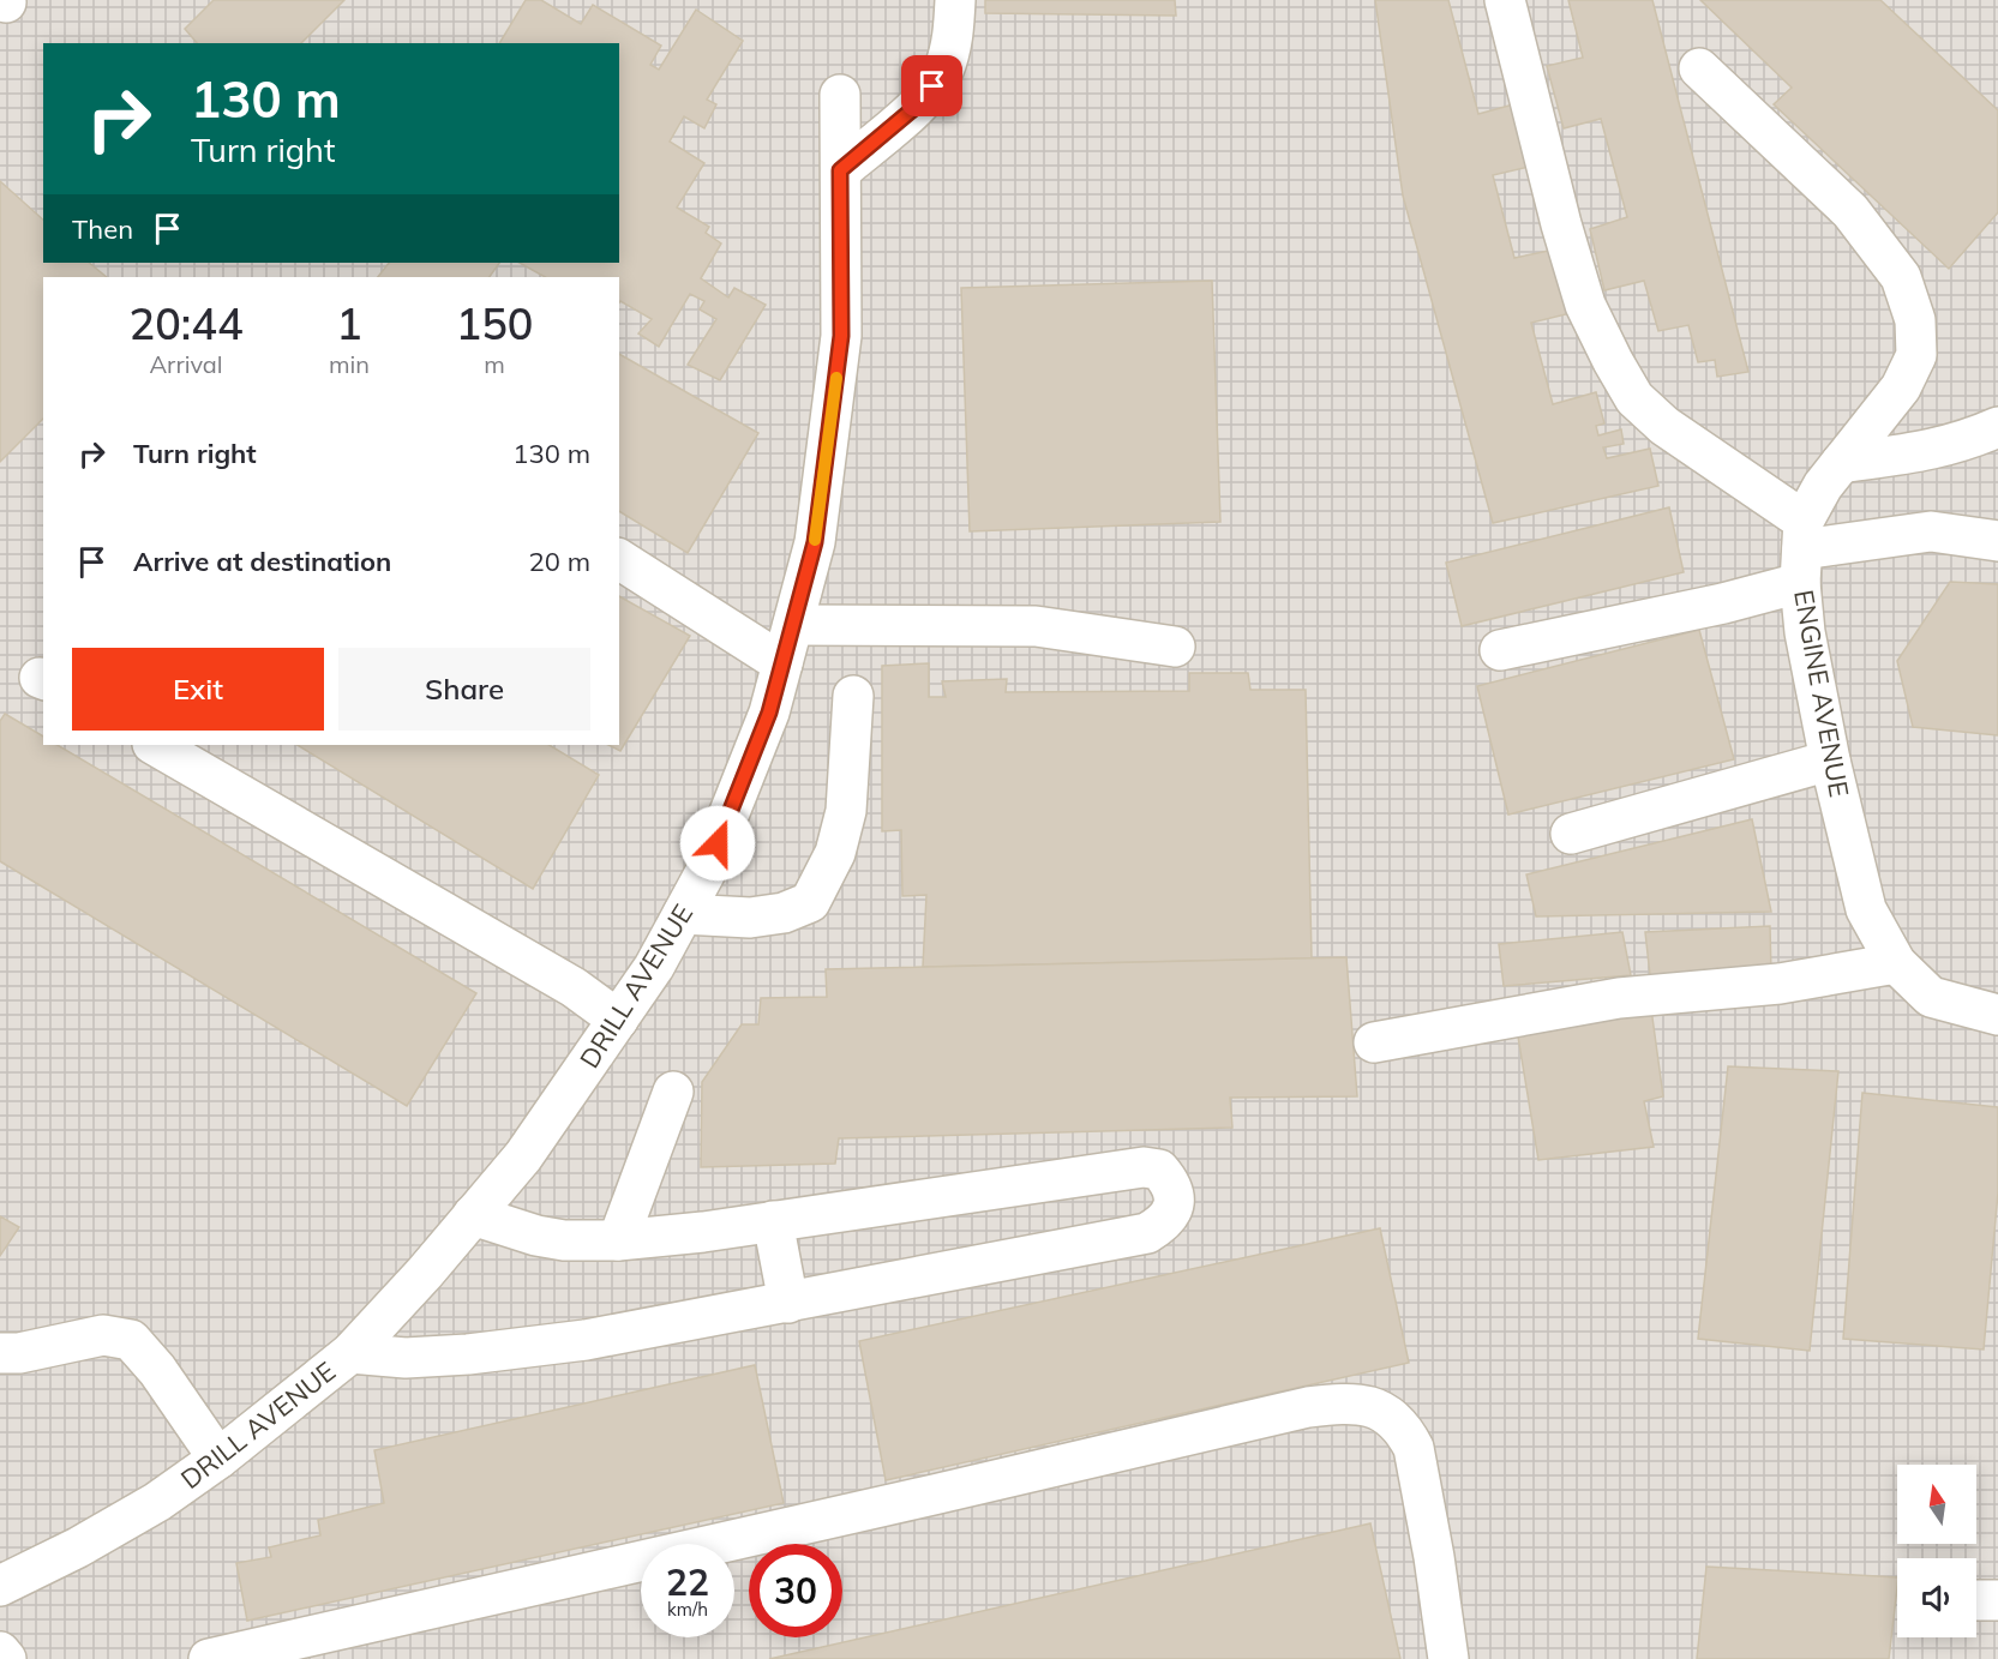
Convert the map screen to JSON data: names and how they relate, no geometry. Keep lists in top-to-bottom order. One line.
{"streets":{"street":["ENGINE AVENUE","DRILL AVENUE"]},"north":"top","page":{"turn":["130 m","Turn right"],"then":"Then","eta":["20:44","Arrival","1","min","150","m"],"list":[{"name":"Turn right","value":"130 m"},{"name":"Arrive at destination","value":"20 m"}],"buttons":["Exit","Share"],"speed":"22 km/h","limit":"30"}}
